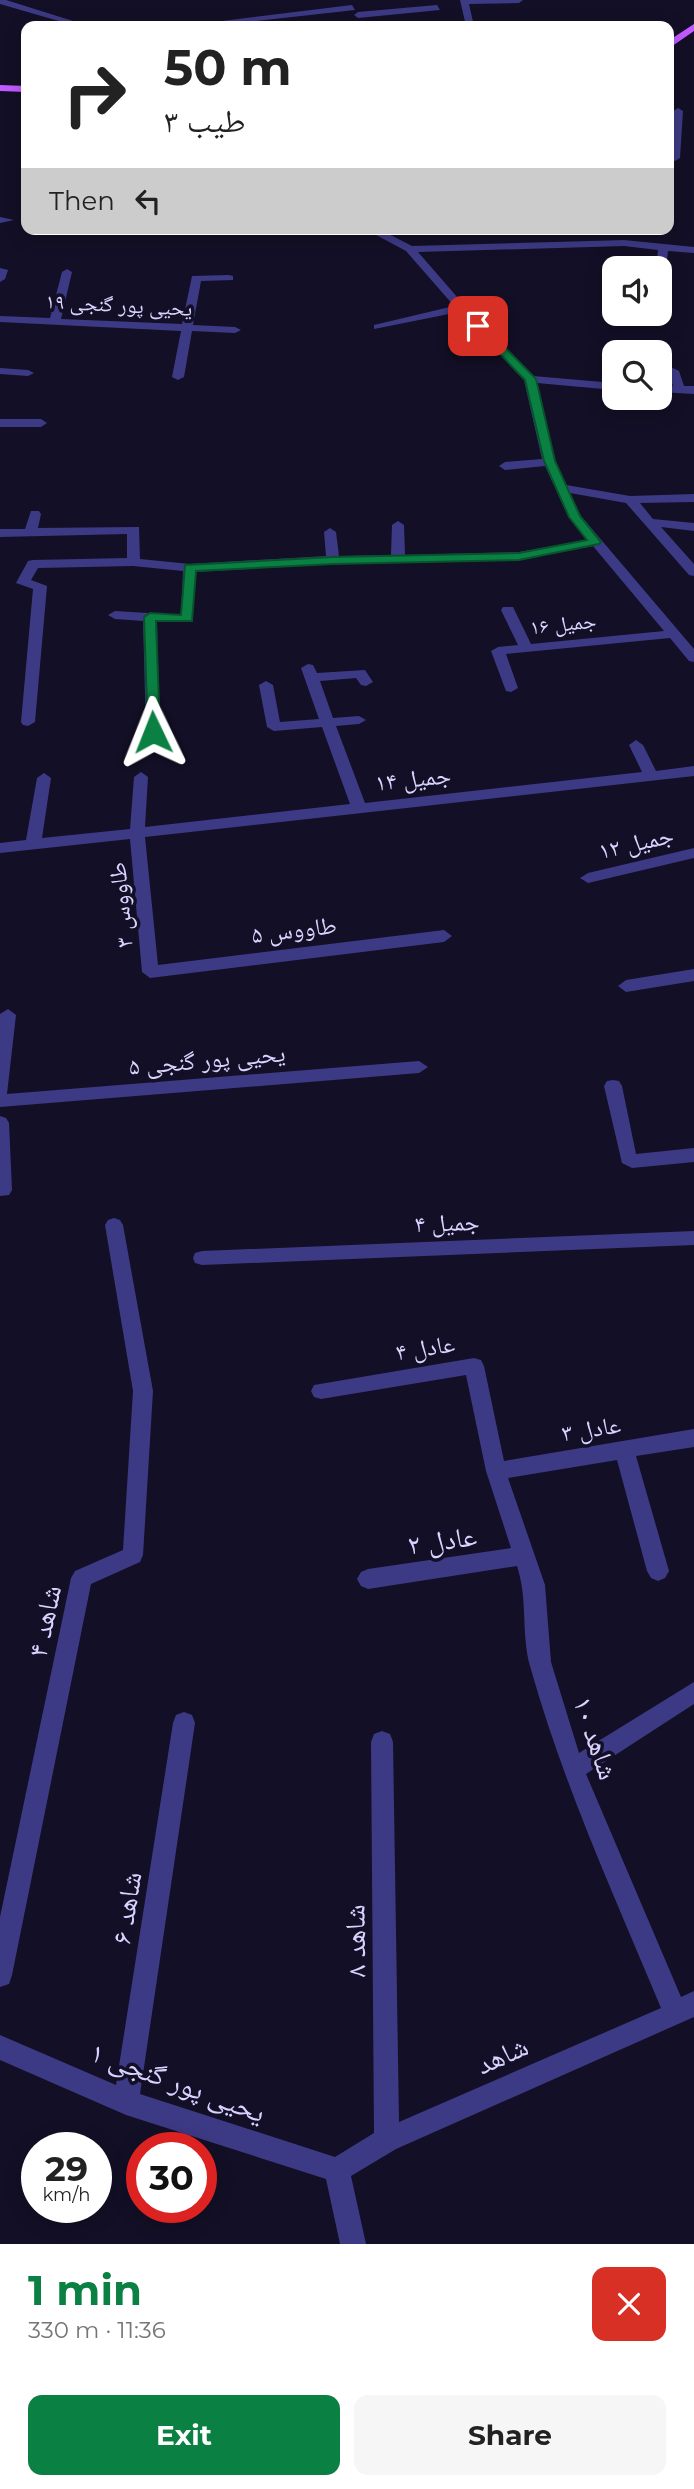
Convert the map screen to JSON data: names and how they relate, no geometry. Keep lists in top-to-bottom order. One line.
{"streets":{"street":["یحیی پور گنجی ۱۹","جمیل ۱۶","جمیل ۱۴","جمیل ۱۲","طاووس ۳","طاووس ۵","یحیی پور گنجی ۵","جمیل ۴","عادل ۴","عادل ۳","عادل ۲","شاهد ۴","شاهد ۱۰","شاهد ۶","شاهد ۸","شاهد","یحیی پور گنجی ۱"]},"crossings":[["جمیل ۱۴","طاووس ۳"],["طاووس ۳","طاووس ۵"],["عادل ۴","عادل ۳"],["عادل ۴","شاهد ۱۰"],["عادل ۳","شاهد ۱۰"],["عادل ۲","شاهد ۱۰"],["شاهد ۱۰","شاهد"],["شاهد ۶","یحیی پور گنجی ۱"],["شاهد ۸","شاهد"],["شاهد","یحیی پور گنجی ۱"]],"page":{"turn":["50 m","طیب ۳"],"then":"Then","speed":"29 km/h","limit":"30","heading":["1 min","330 m · 11:36"],"buttons":["Exit","Share"]}}
